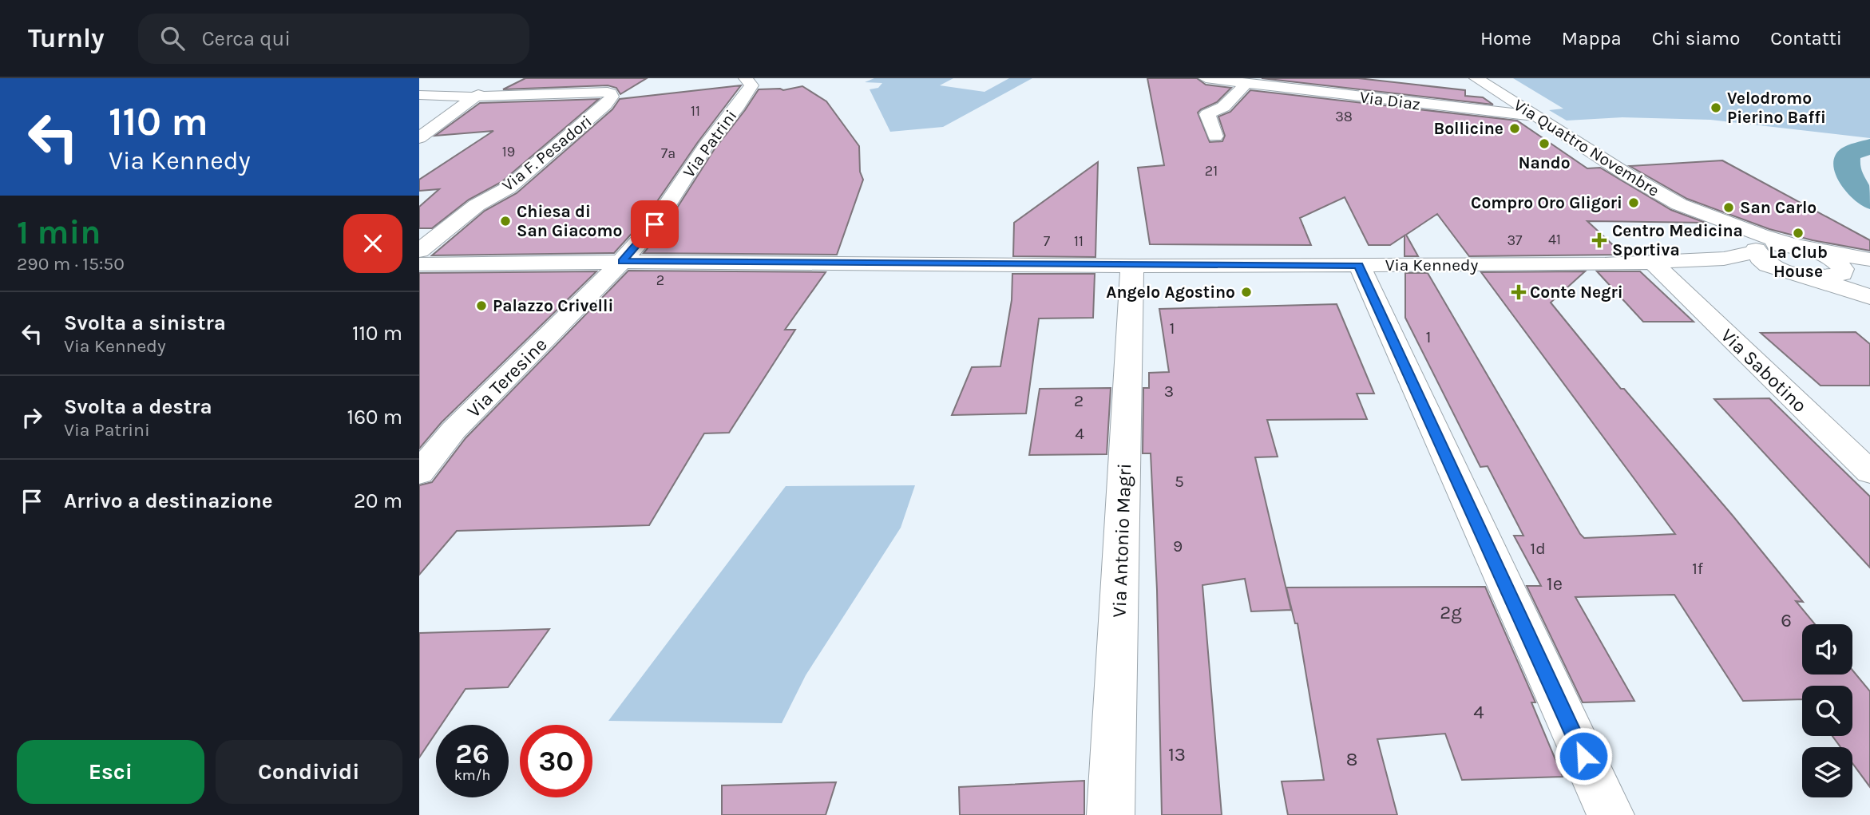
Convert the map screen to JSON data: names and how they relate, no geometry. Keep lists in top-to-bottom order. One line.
{"streets":{"street":["Via Diaz","Via Patrini","Via Quattro Novembre","Via F. Pesadori","Via Kennedy","Via Sabotino","Via Teresine","Via Antonio Magri"]},"crossings":[["Via Diaz","Via Quattro Novembre"],["Via Patrini","Via Kennedy"],["Via Patrini","Via Teresine"],["Via Quattro Novembre","Via Kennedy"],["Via F. Pesadori","Via Kennedy"],["Via Kennedy","Via Sabotino"],["Via Kennedy","Via Teresine"],["Via Kennedy","Via Antonio Magri"]],"places":{"other":["Velodromo Pierino Baffi","Bollicine","Nando","Compro Oro Gligori","San Carlo","Chiesa di San Giacomo","La Club House","Angelo Agostino","Palazzo Crivelli"],"health":["Centro Medicina Sportiva","Conte Negri"]},"house_numbers":["11","38","19","7a","21","41","37","7","11","2","1","1","3","2","4","5","9","1d","1f","1e","2g","6","4","13","8"],"page":{"header":"Turnly","search":"Cerca qui","nav":["Home","Mappa","Chi siamo","Contatti"],"turn":["110 m","Via Kennedy"],"heading":["1 min","290 m · 15:50"],"list":[{"name":"Svolta a sinistra","note":"Via Kennedy","value":"110 m"},{"name":"Svolta a destra","note":"Via Patrini","value":"160 m"},{"name":"Arrivo a destinazione","value":"20 m"}],"speed":"26 km/h","limit":"30","buttons":["Esci","Condividi"]}}
